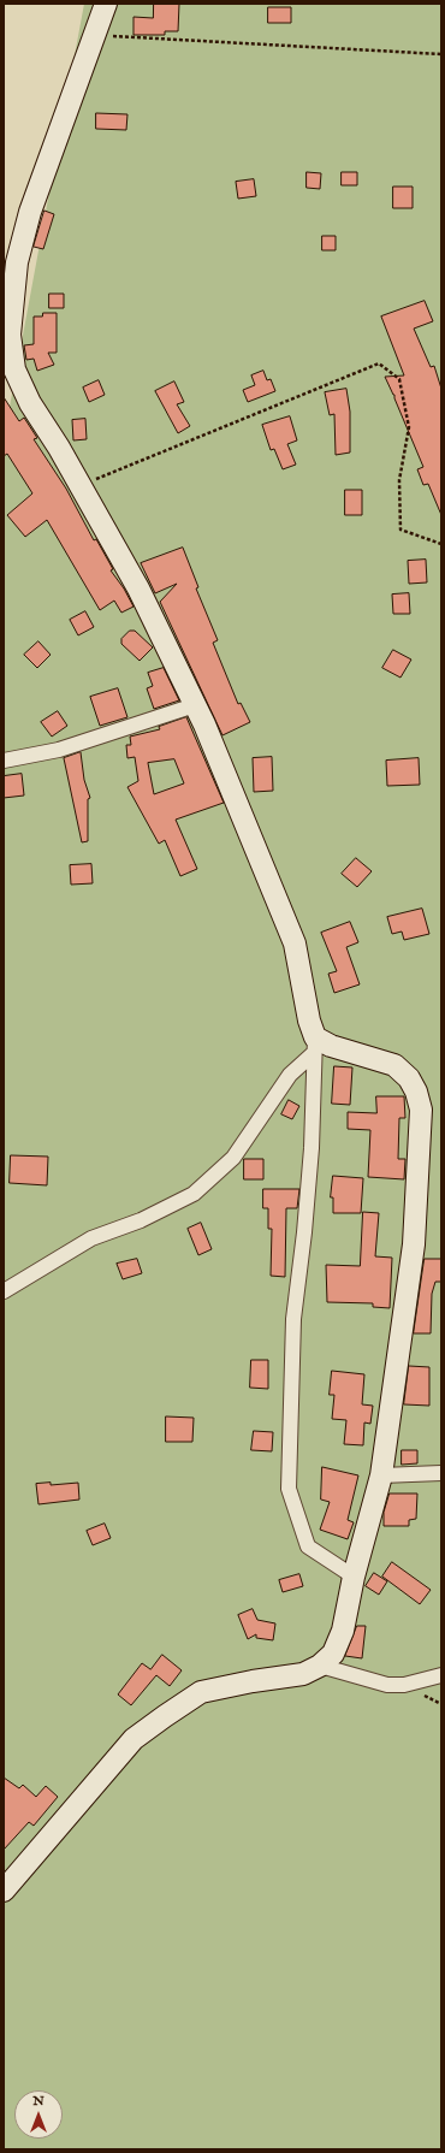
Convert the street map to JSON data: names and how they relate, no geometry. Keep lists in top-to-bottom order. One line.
{"north":"top"}
